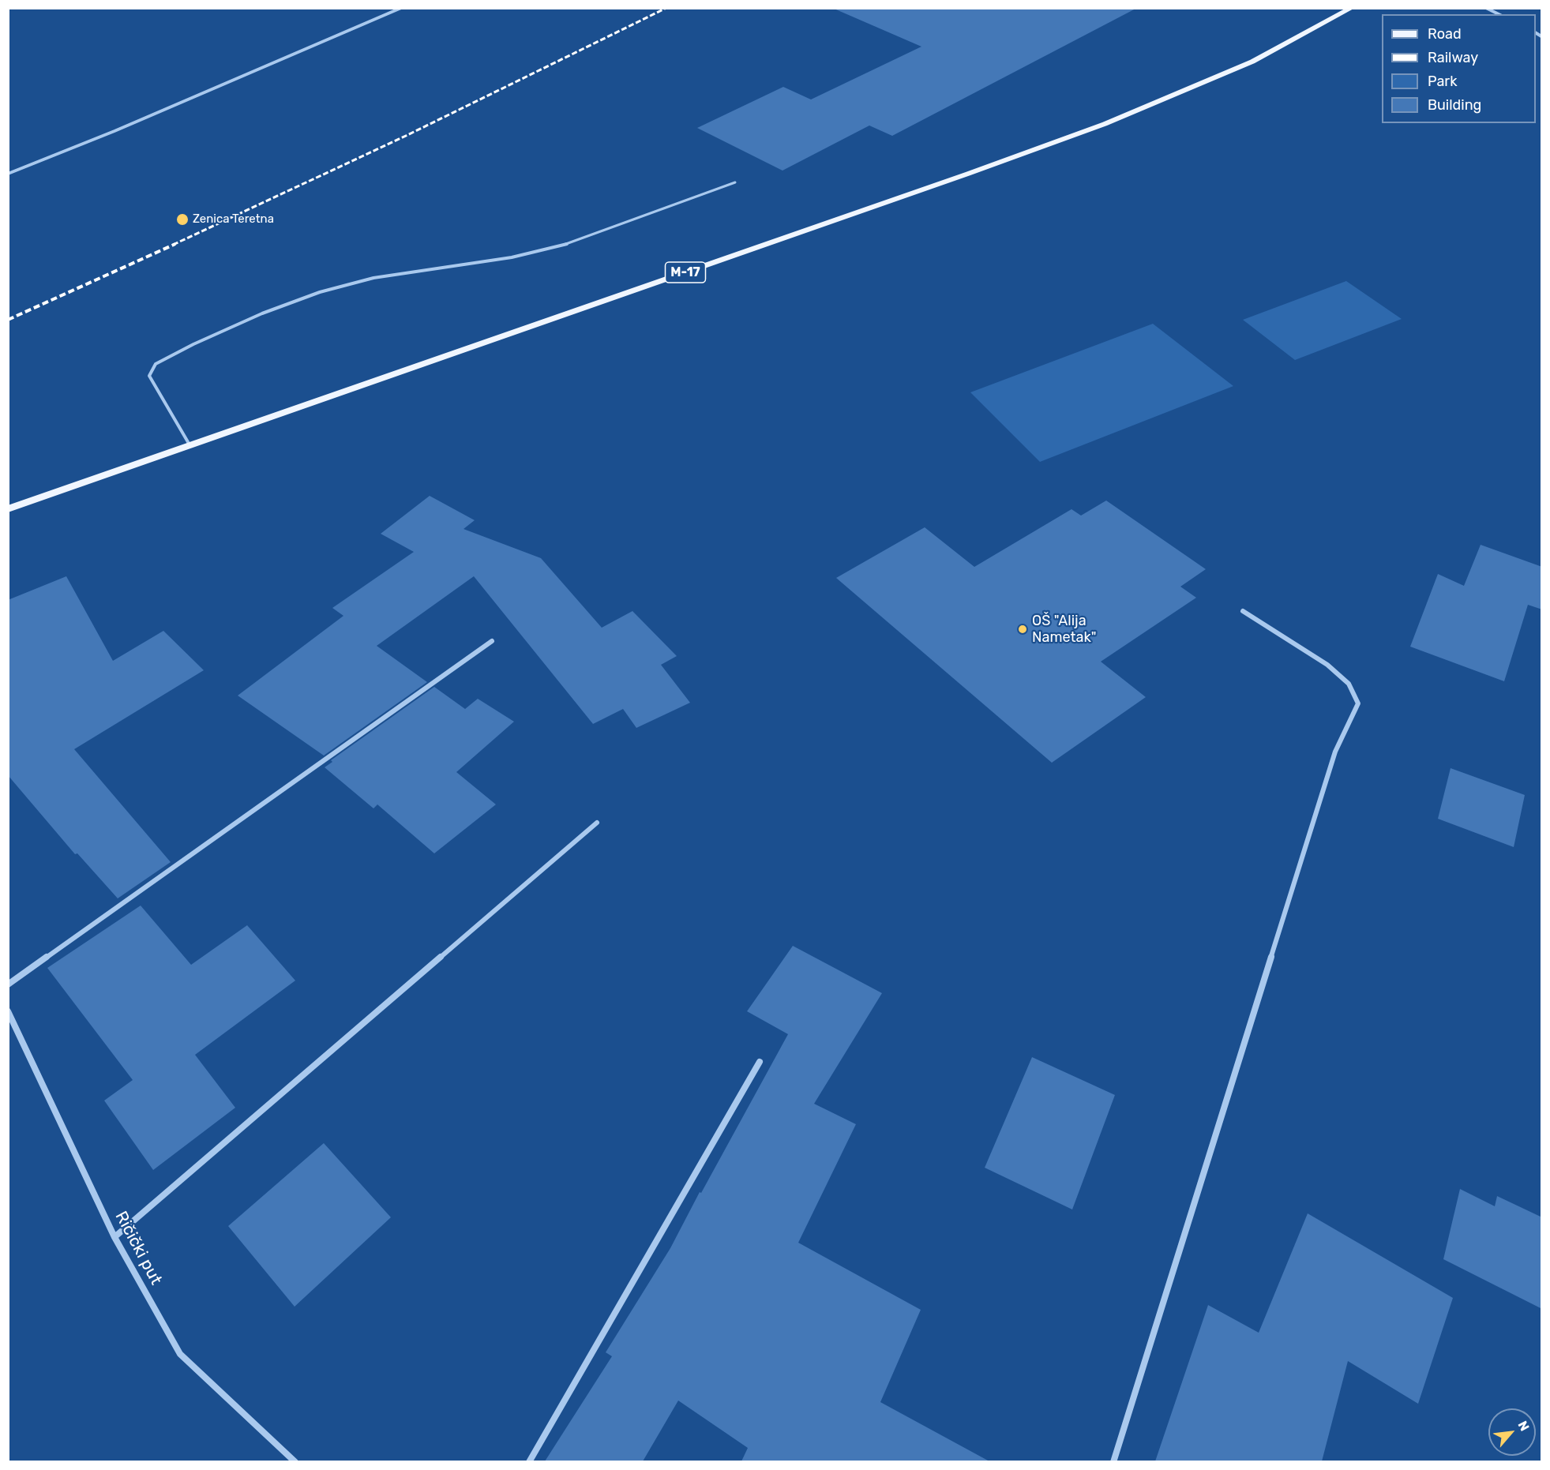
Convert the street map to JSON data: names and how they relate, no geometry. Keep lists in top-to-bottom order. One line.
{"streets":{"main road":["M-17"],"street":["Ričički put"]},"places":["Zenica Teretna","OŠ \"Alija Nametak\""],"legend":["Road","Railway","Park","Building"],"north":"top right"}
